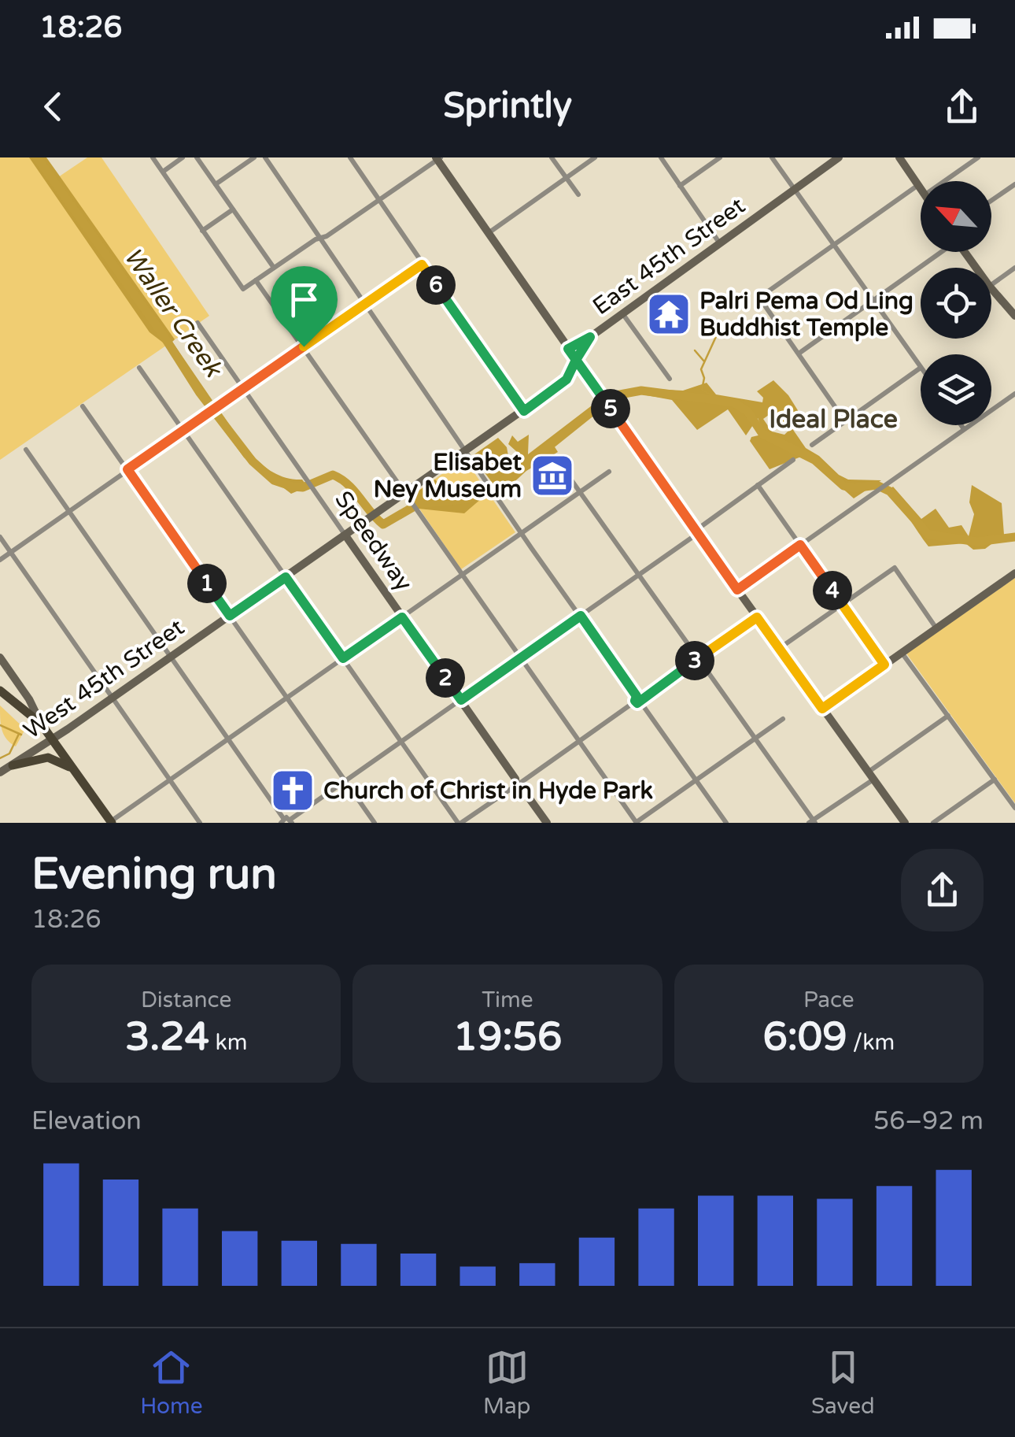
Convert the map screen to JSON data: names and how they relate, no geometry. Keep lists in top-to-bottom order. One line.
{"streets":{"street":["East 45th Street","Speedway","West 45th Street"]},"crossings":[["East 45th Street","Speedway"],["East 45th Street","West 45th Street"],["Speedway","West 45th Street"]],"districts":["Ideal Place"],"water":["Waller Creek"],"places":{"temple":["Palri Pema Od Ling Buddhist Temple"],"museum":["Elisabet Ney Museum"],"church":["Church of Christ in Hyde Park"]},"north":"top left","page":{"status":"18:26","header":"Sprintly","pins":["6","5","1","4","3","2"],"heading":["Evening run","18:26"],"stats":[["Distance","3.24 km"],["Time","19:56"],["Pace","6:09 /km"]],"chart":["Elevation","56–92 m"],"tabs":["Home","Map","Saved"]}}
